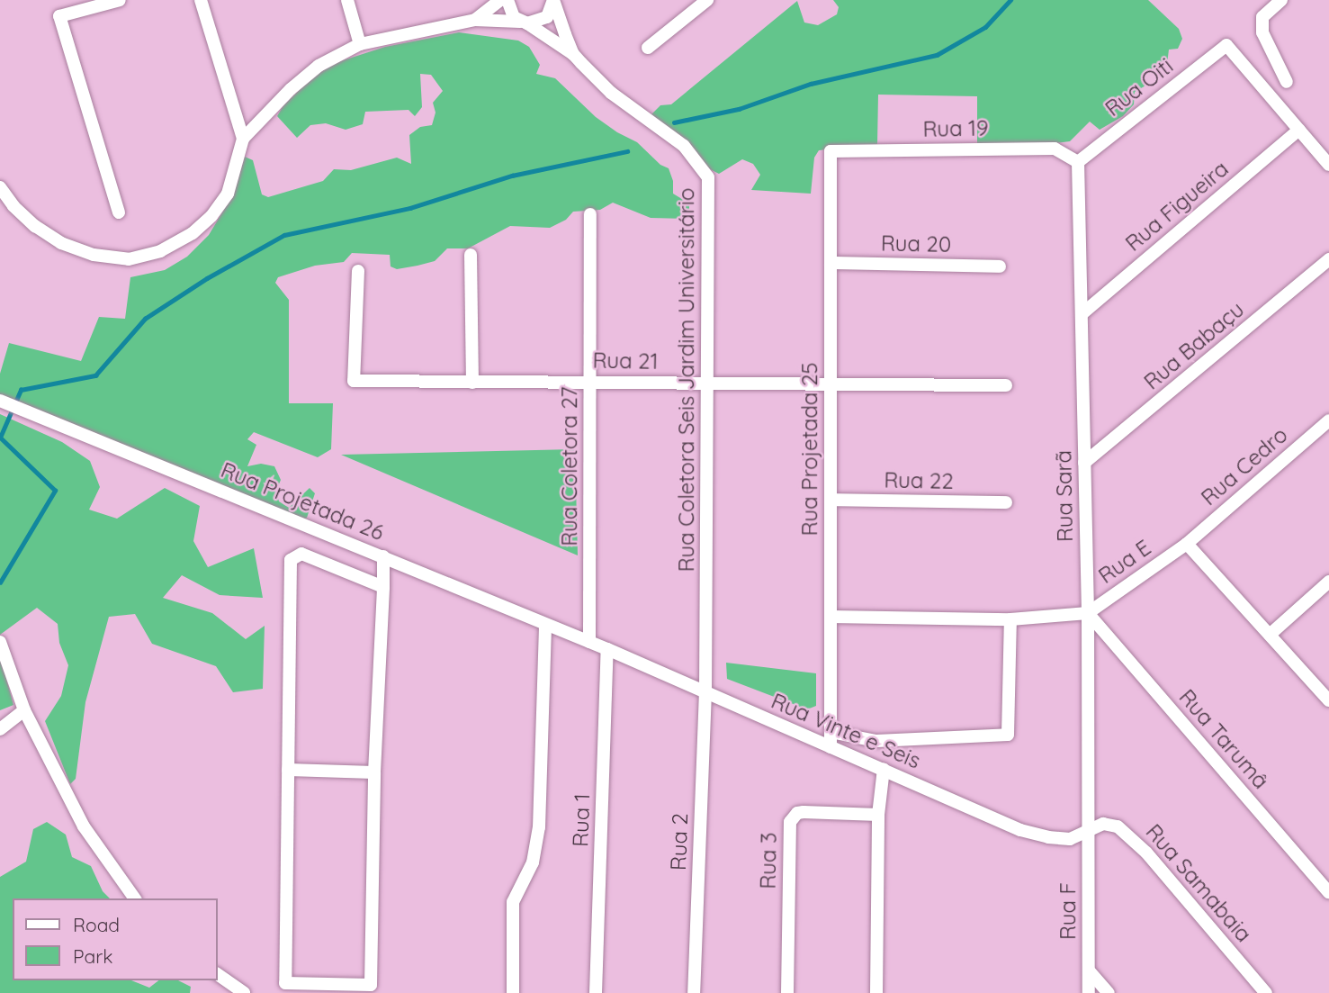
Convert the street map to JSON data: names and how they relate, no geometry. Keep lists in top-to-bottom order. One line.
{"streets":{"street":["Rua Oiti","Rua 19","Rua Figueira","Rua 20","Rua Babaçu","Rua 21","Rua Coletora Seis Jardim Universitário","Rua Projetada 25","Rua Coletora 27","Rua Cedro","Rua 22","Rua Sarã","Rua Projetada 26","Rua E","Rua Vinte e Seis","Rua Tarumâ","Rua 1","Rua 2","Rua 3","Rua Samabaia","Rua F"]},"crossings":[["Rua Oiti","Rua 19"],["Rua Oiti","Rua Figueira"],["Rua Oiti","Rua Sarã"],["Rua 19","Rua Projetada 25"],["Rua 19","Rua Sarã"],["Rua Figueira","Rua Sarã"],["Rua 20","Rua Projetada 25"],["Rua Babaçu","Rua Sarã"],["Rua 21","Rua Coletora Seis Jardim Universitário"],["Rua 21","Rua Projetada 25"],["Rua 21","Rua Coletora 27"],["Rua Coletora Seis Jardim Universitário","Rua Vinte e Seis"],["Rua Coletora Seis Jardim Universitário","Rua 2"],["Rua Projetada 25","Rua 22"],["Rua Projetada 25","Rua Vinte e Seis"],["Rua Coletora 27","Rua Projetada 26"],["Rua Coletora 27","Rua Vinte e Seis"],["Rua Cedro","Rua E"],["Rua Sarã","Rua E"],["Rua Sarã","Rua Vinte e Seis"],["Rua Sarã","Rua Tarumâ"],["Rua Sarã","Rua Samabaia"],["Rua Sarã","Rua F"],["Rua Projetada 26","Rua Vinte e Seis"],["Rua E","Rua Tarumâ"],["Rua Vinte e Seis","Rua 1"],["Rua Vinte e Seis","Rua 2"],["Rua Vinte e Seis","Rua Samabaia"],["Rua Vinte e Seis","Rua F"],["Rua Samabaia","Rua F"]],"legend":["Road","Park"]}
